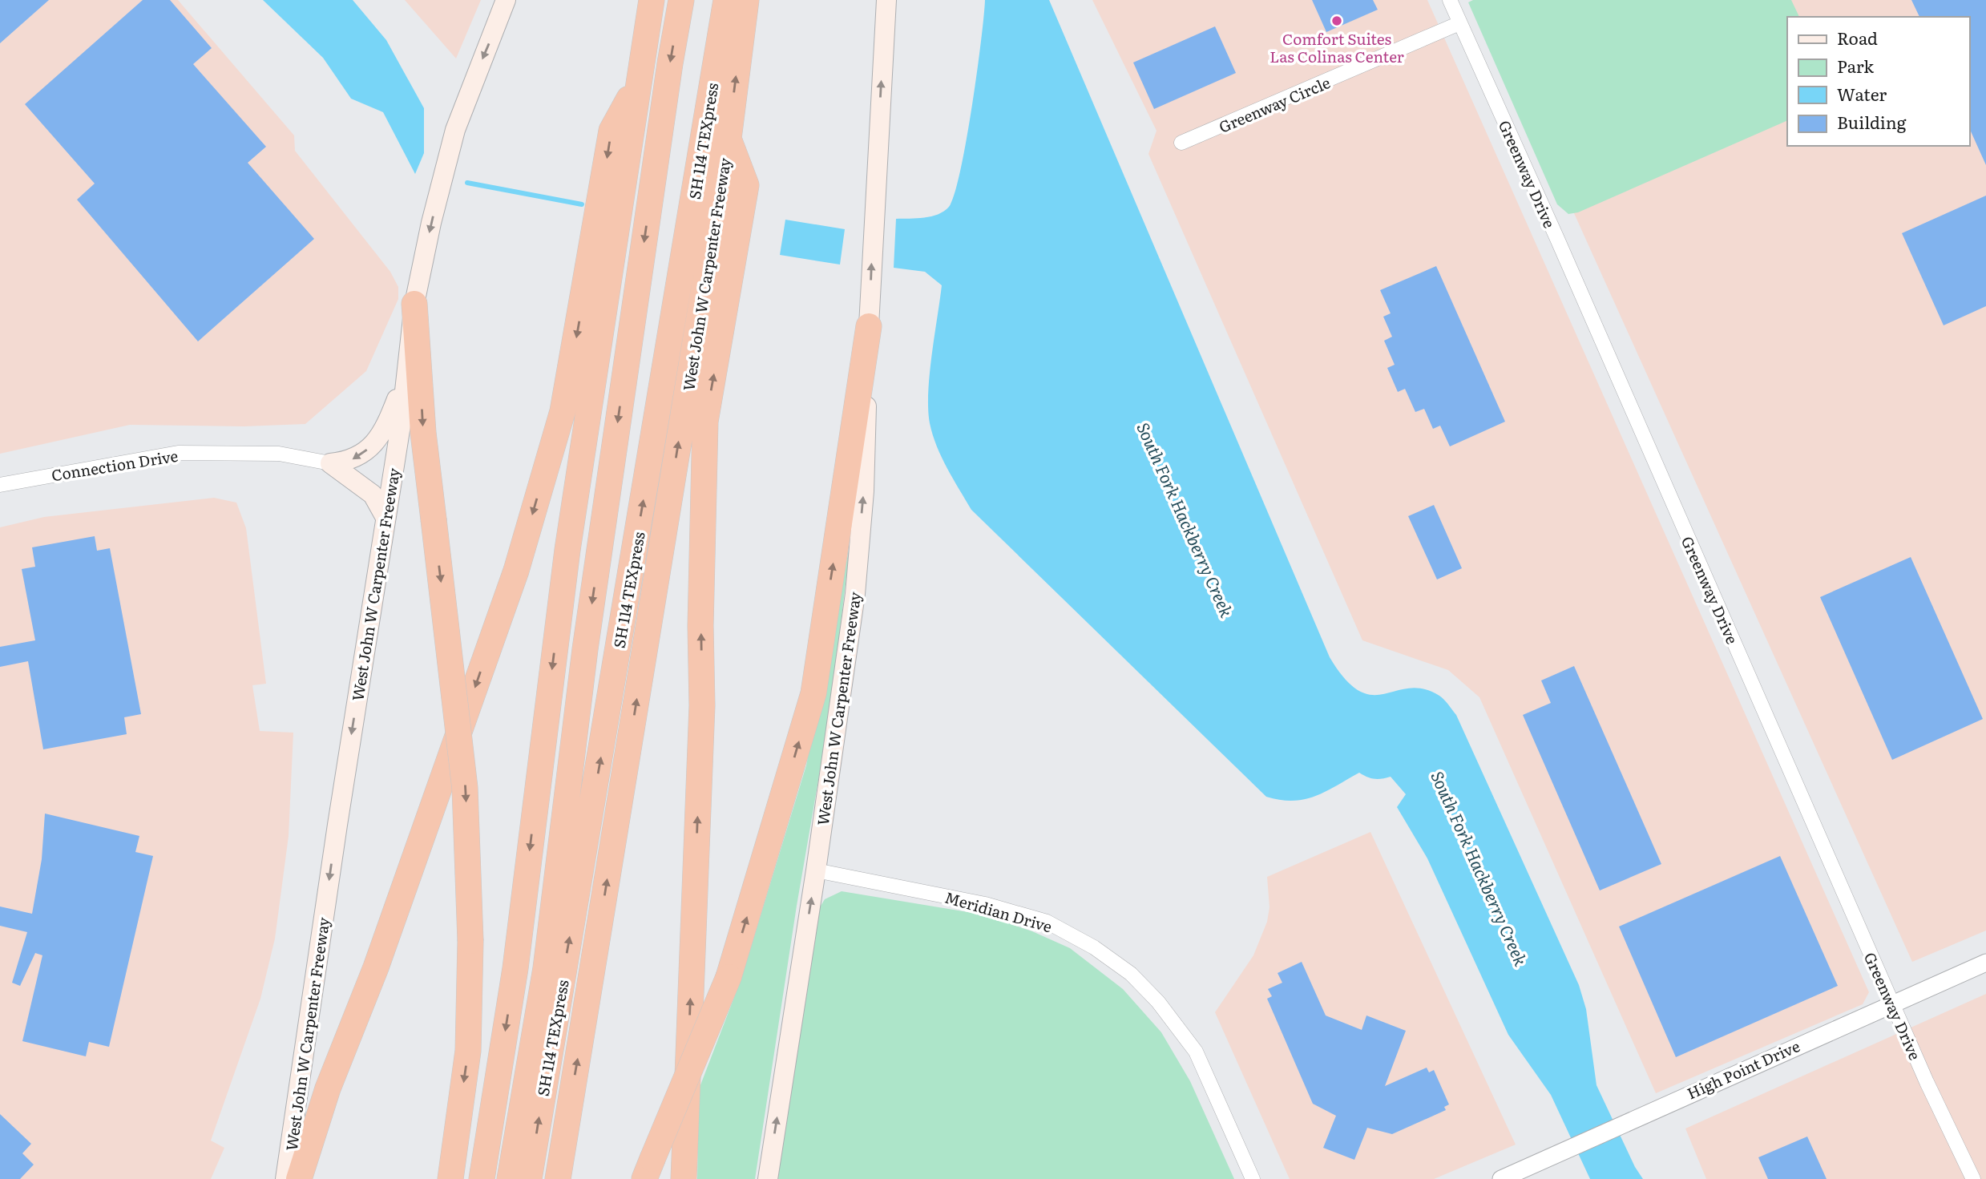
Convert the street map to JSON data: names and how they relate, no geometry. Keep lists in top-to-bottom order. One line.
{"streets":{"highway":["SH 114 TEXpress","West John W Carpenter Freeway"],"street":["Greenway Circle","Greenway Drive","Connection Drive","Meridian Drive","High Point Drive"]},"crossings":[["Greenway Circle","Greenway Drive"],["Greenway Drive","High Point Drive"],["West John W Carpenter Freeway","Meridian Drive"]],"water":["South Fork Hackberry Creek"],"places":["Comfort Suites Las Colinas Center"],"legend":["Road","Park","Water","Building"]}
